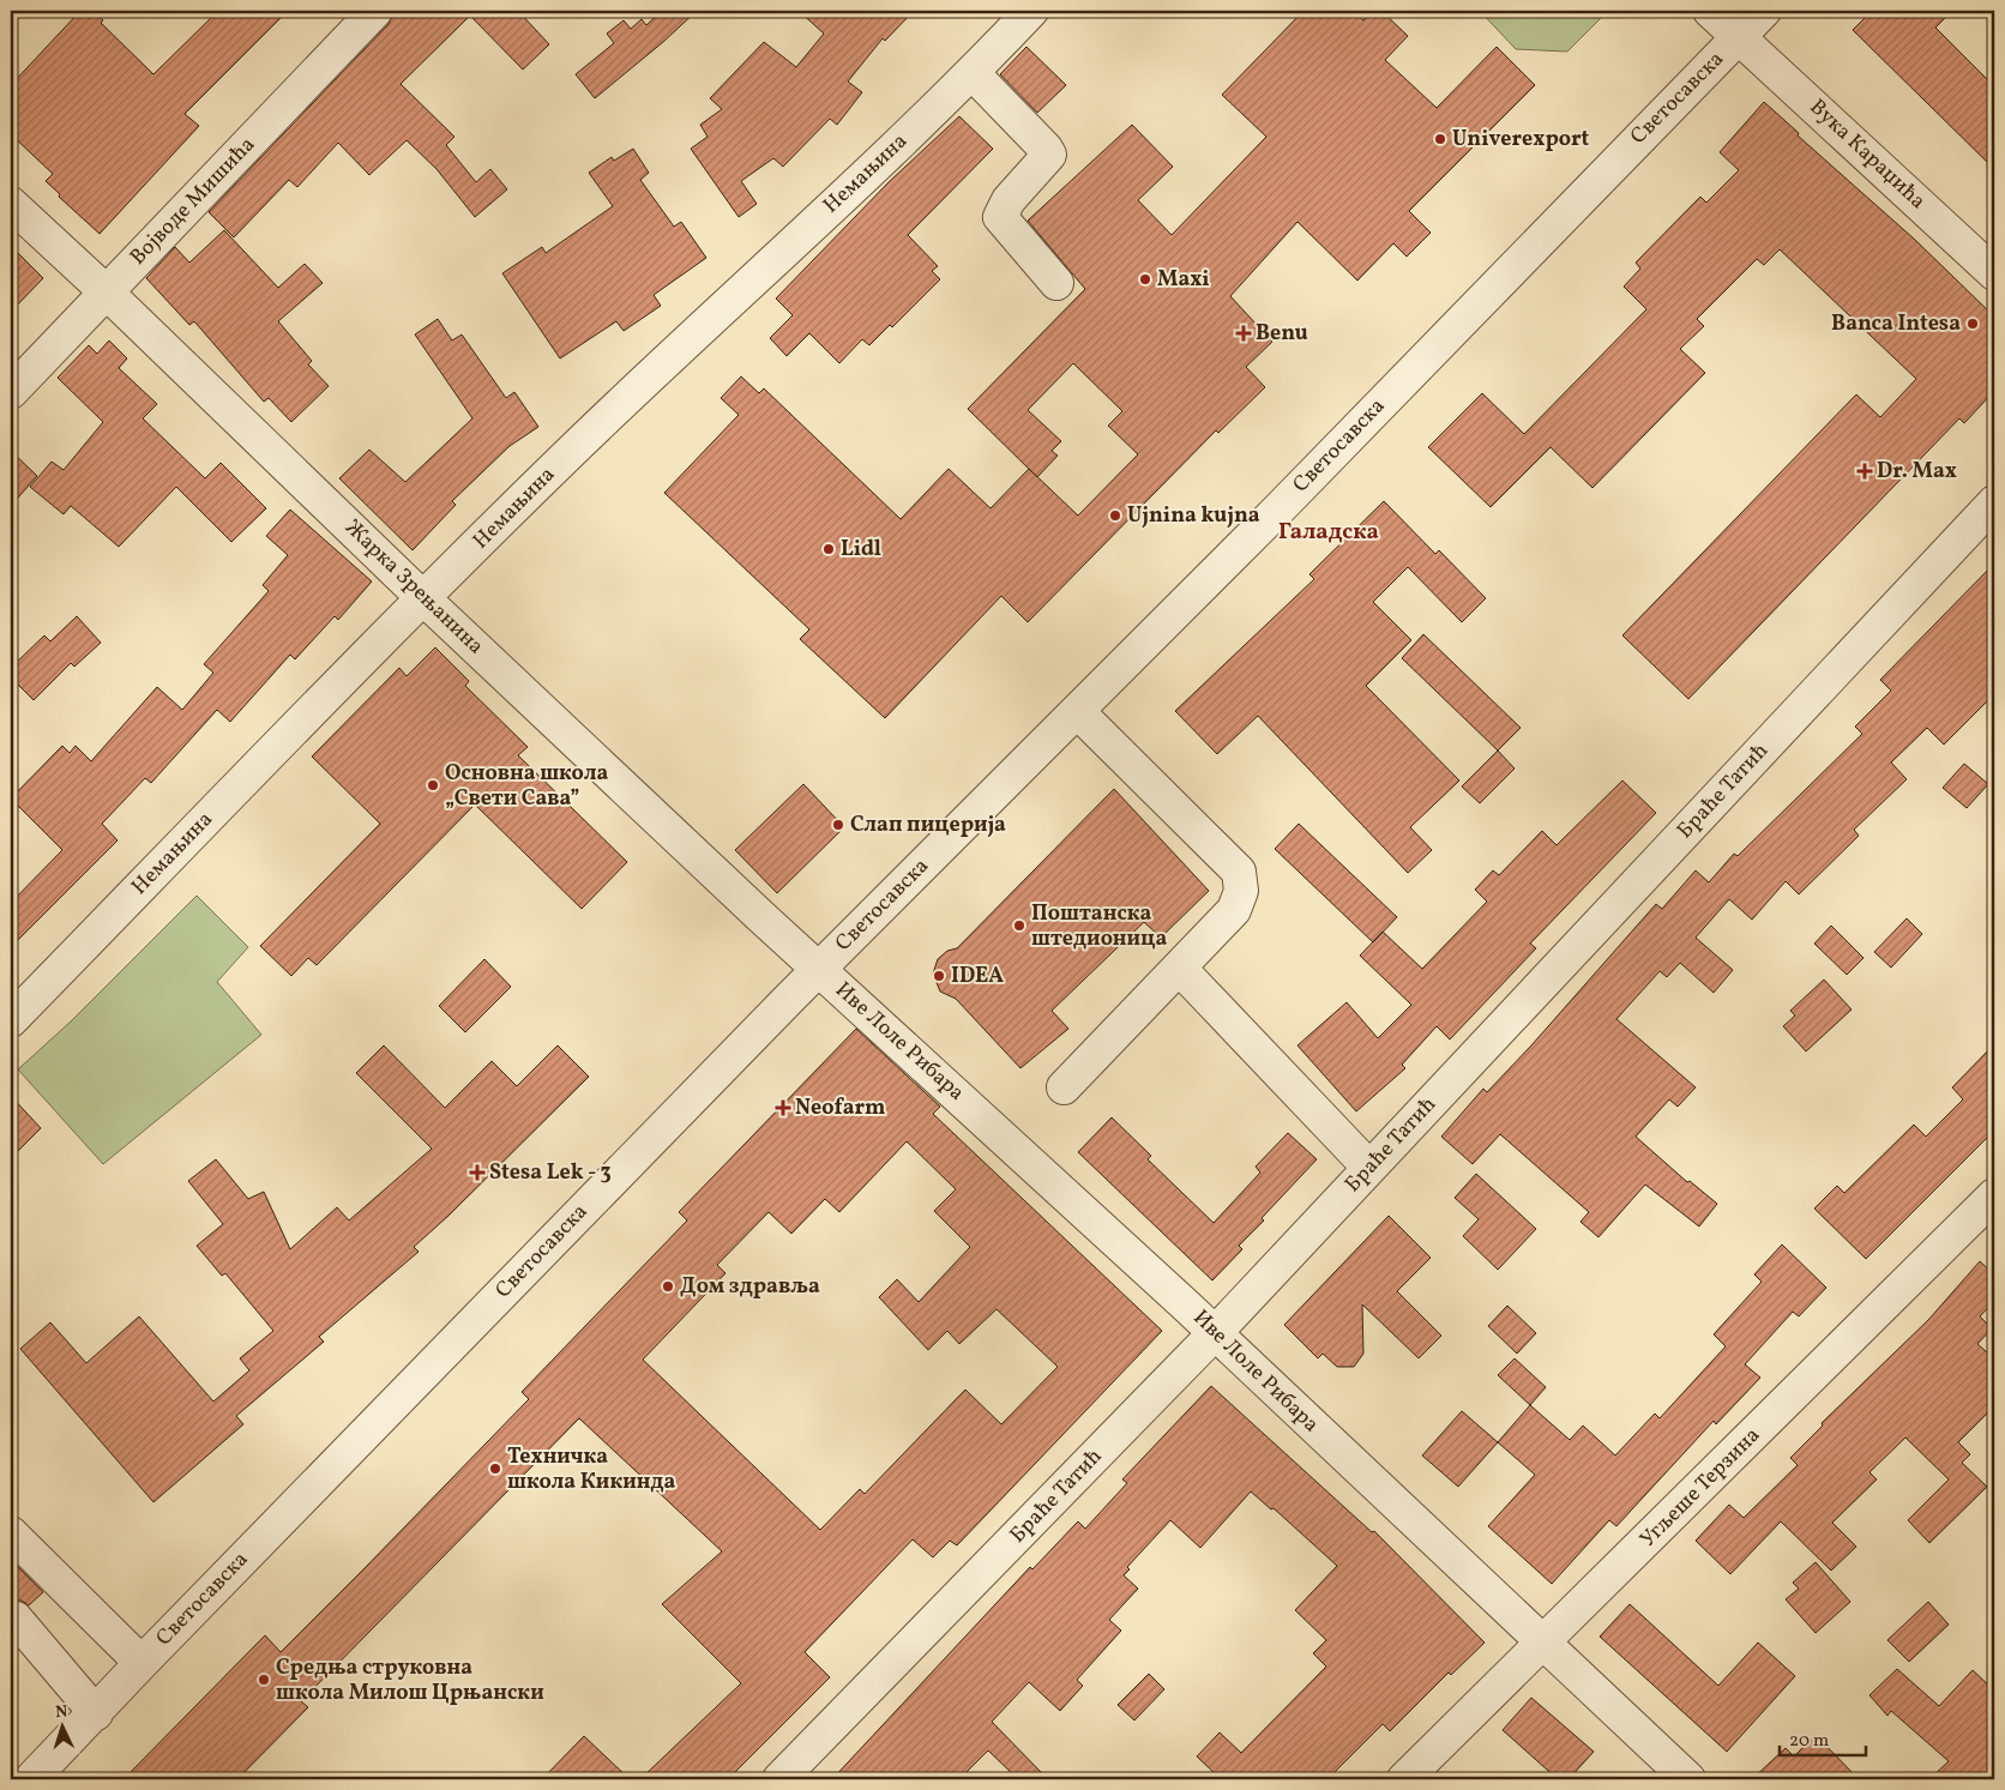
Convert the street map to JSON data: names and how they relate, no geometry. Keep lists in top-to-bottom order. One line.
{"streets":{"street":["Светосавска","Вука Караџића","Немањина","Војводе Мишића","Жарка Зрењанина","Браће Татић","Иве Лоле Рибара","Угљеше Терзина"]},"crossings":[["Светосавска","Вука Караџића"],["Светосавска","Жарка Зрењанина"],["Светосавска","Иве Лоле Рибара"],["Немањина","Жарка Зрењанина"],["Војводе Мишића","Жарка Зрењанина"],["Жарка Зрењанина","Иве Лоле Рибара"],["Браће Татић","Иве Лоле Рибара"],["Иве Лоле Рибара","Угљеше Терзина"]],"districts":["Галадска"],"places":{"other":["Univerexport","Maxi","Banca Intesa","Ujnina kujna","Lidl","Основна школа „Свети Сава”","Слап пицерија","Поштанска штедионица","IDEA","Дом здравља","Техничка школа Кикинда","Средња струковна школа Милош Црњански"],"health":["Benu","Dr. Max","Neofarm","Stesa Lek - 3"]},"scale_bar":"20 m","north":"top"}
